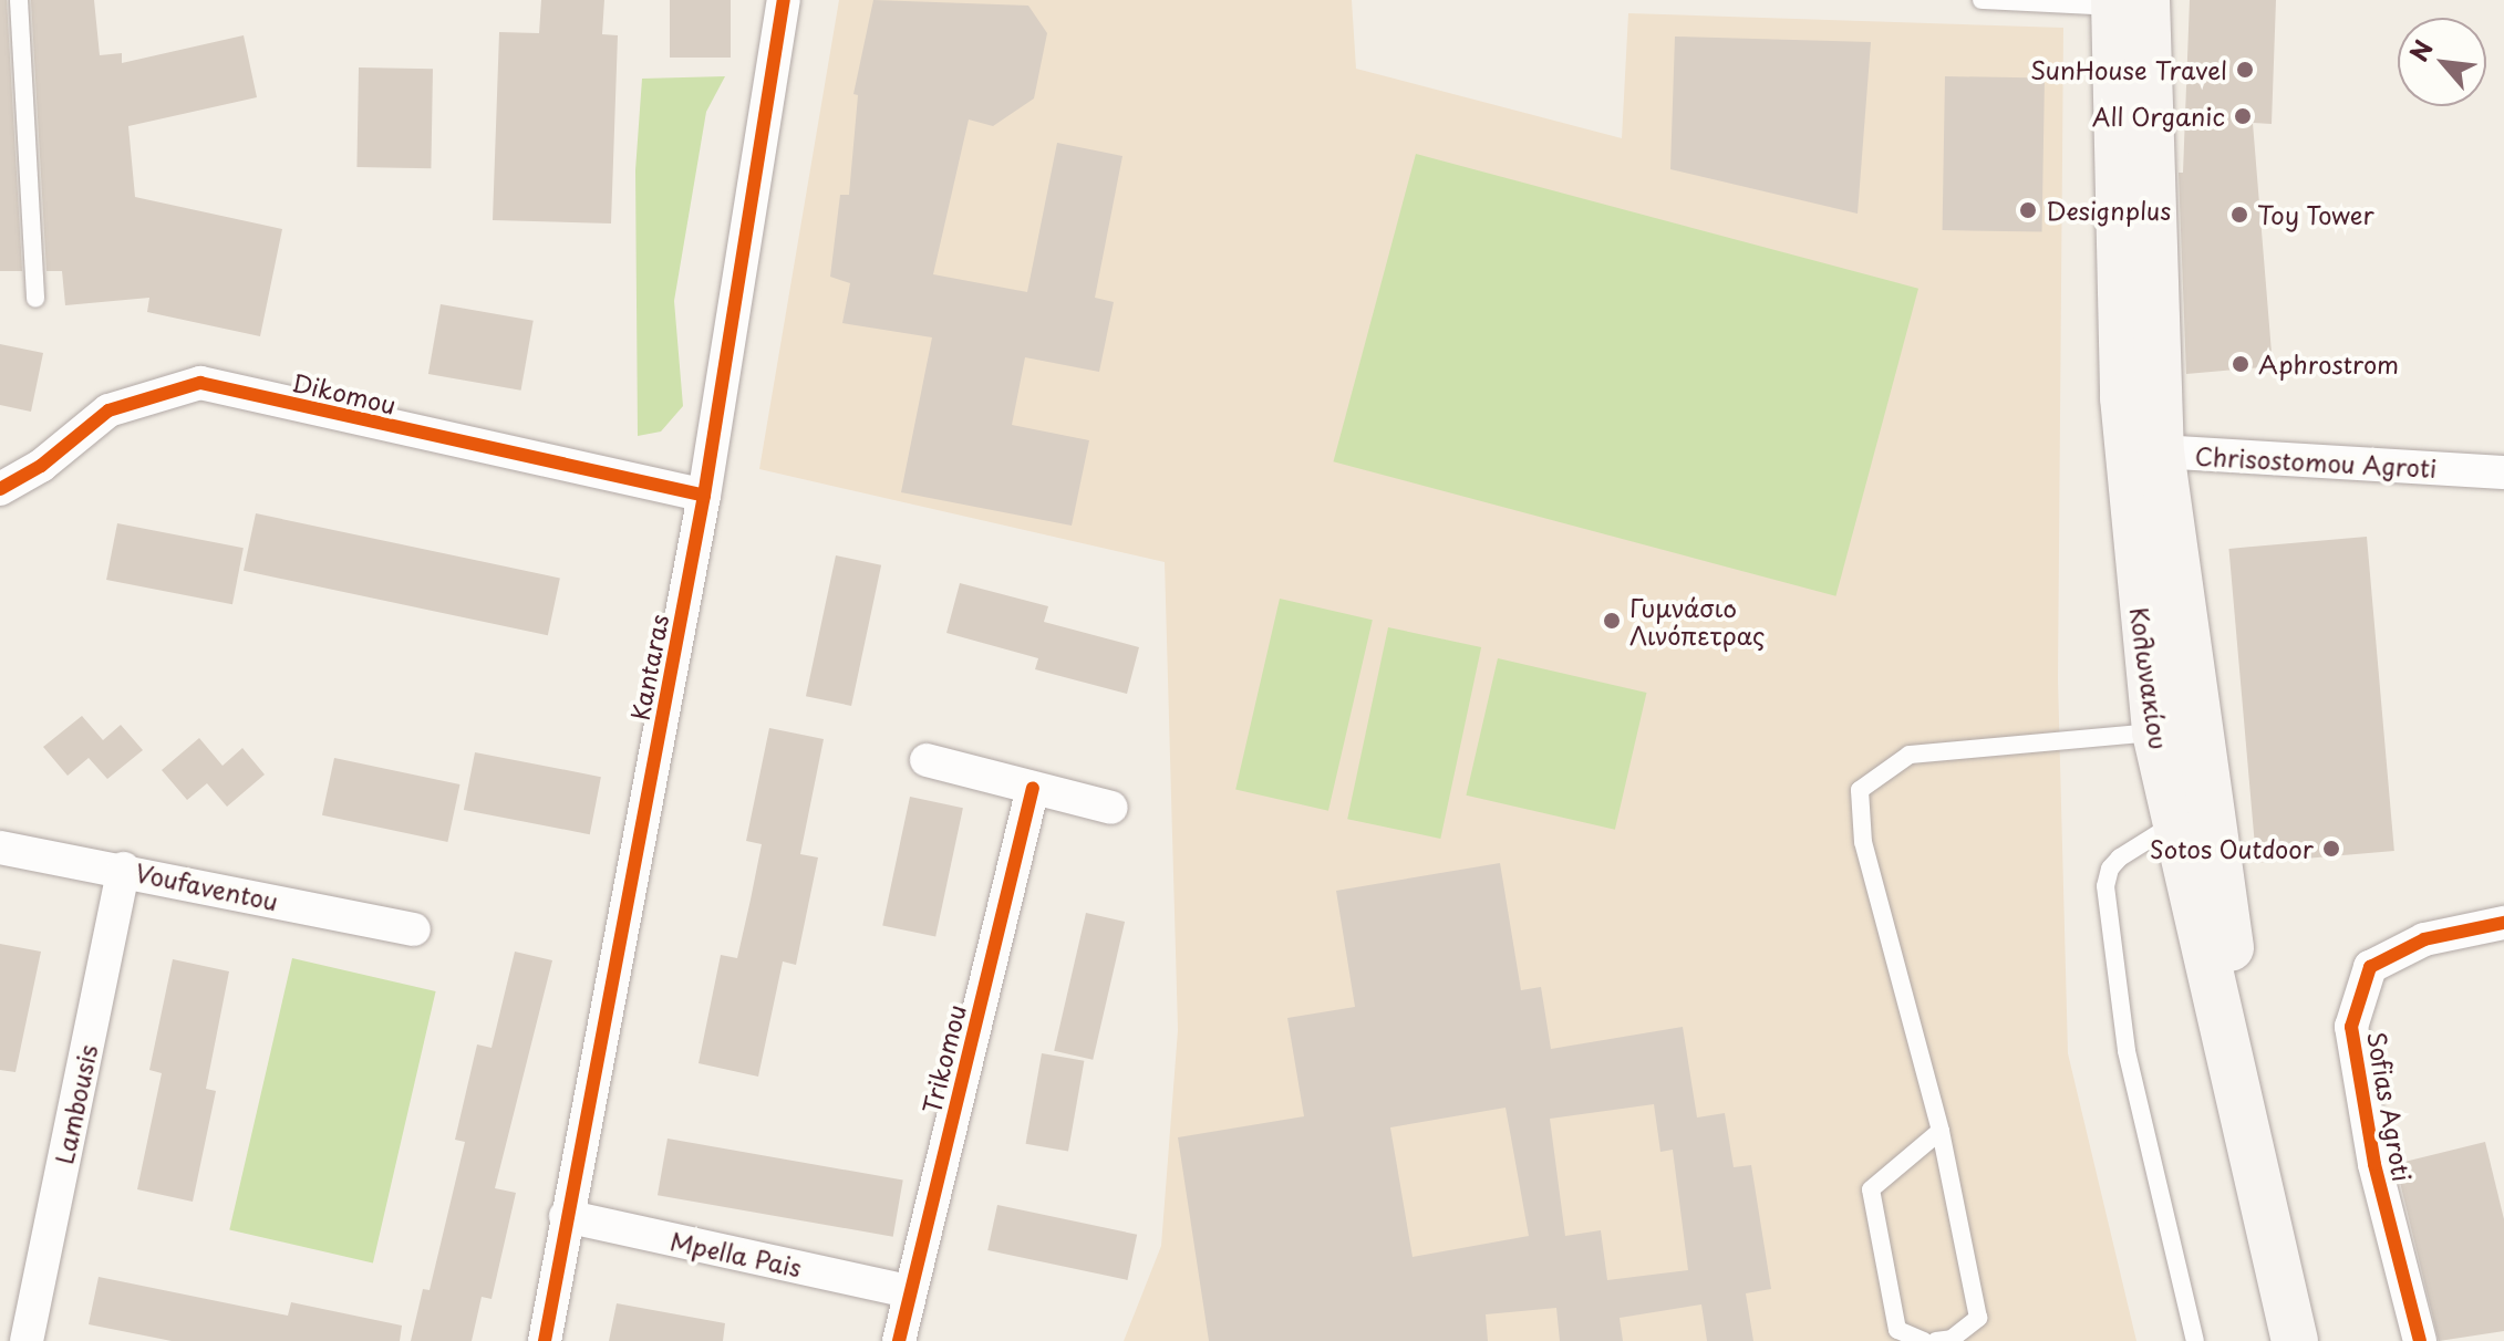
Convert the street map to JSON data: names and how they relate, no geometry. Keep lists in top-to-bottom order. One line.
{"streets":{"main road":["Κολωνακίου"],"street":["Dikomou","Chrisostomou Agroti","Kantaras","Voufaventou","Trikomou","Lambousis","Sofias Agroti","Mpella Pais"]},"crossings":[["Dikomou","Kantaras"],["Chrisostomou Agroti","Κολωνακίου"],["Kantaras","Mpella Pais"],["Voufaventou","Lambousis"],["Trikomou","Mpella Pais"]],"places":["SunHouse Travel","All Organic","Designplus","Toy Tower","Aphrostrom","Γυμνάσιο Λινόπετρας","Sotos Outdoor"],"north":"top left"}
